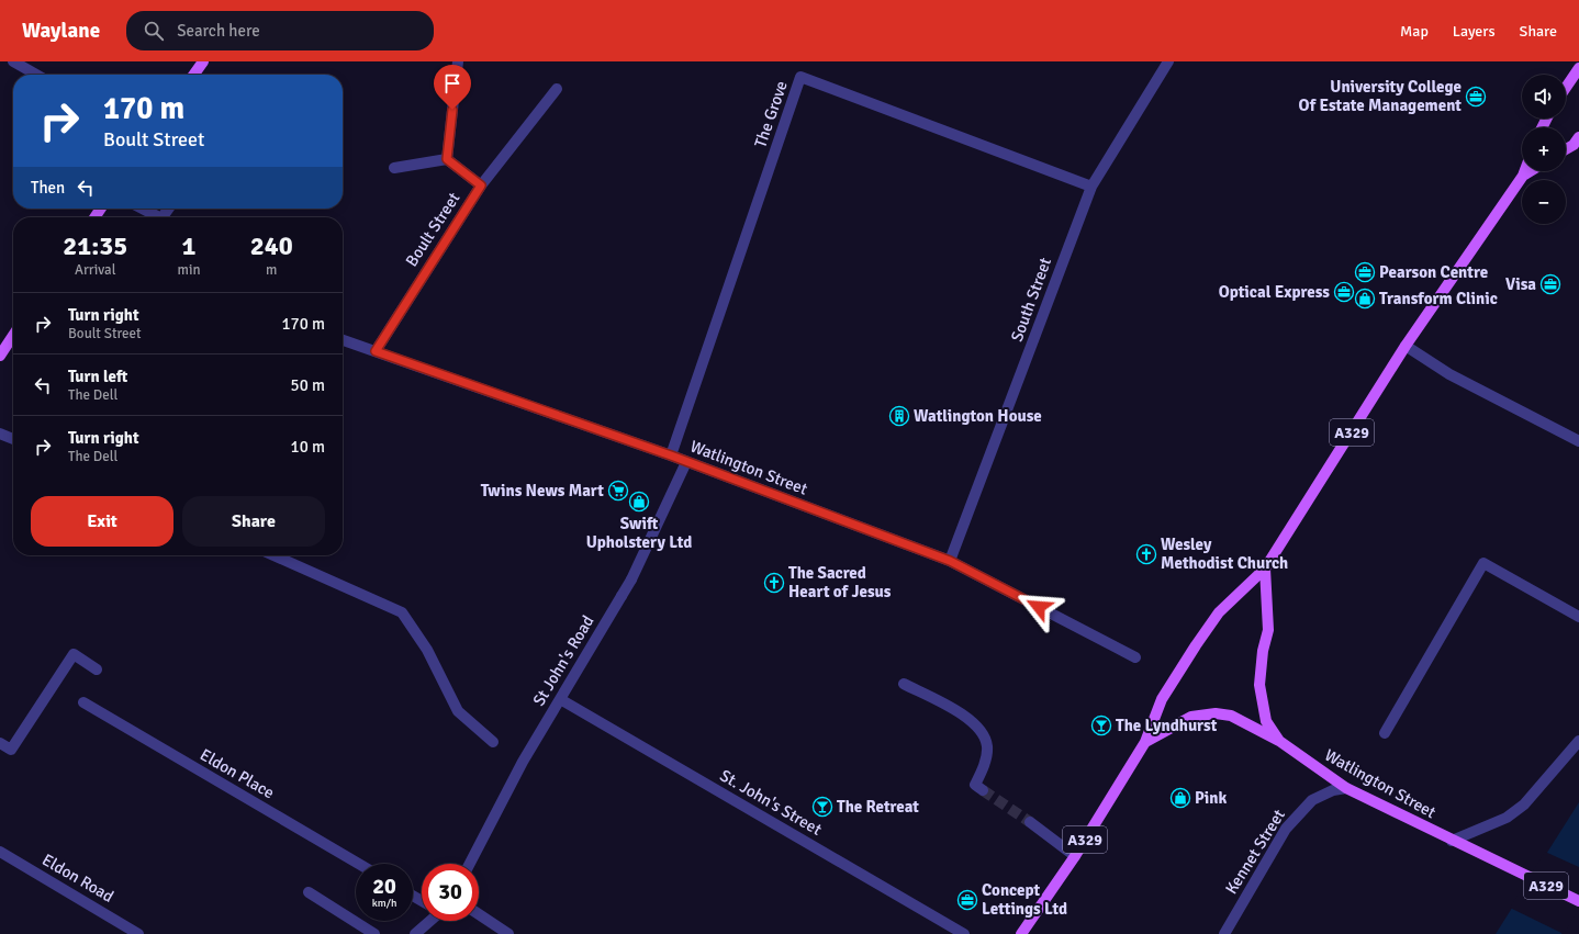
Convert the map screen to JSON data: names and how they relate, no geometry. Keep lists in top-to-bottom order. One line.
{"streets":{"main road":["A329","Watlington Street"],"street":["The Grove","Boult Street","South Street","St John's Road","Eldon Place","St. John's Street","Kennet Street","Eldon Road"]},"crossings":[["The Grove","South Street"],["The Grove","Watlington Street"],["Boult Street","Watlington Street"],["South Street","Watlington Street"],["A329","Watlington Street"],["Watlington Street","St John's Road"],["Watlington Street","Kennet Street"],["St John's Road","St. John's Street"]],"places":{"office":["University College Of Estate Management","Pearson Centre","Visa","Optical Express","Concept Lettings Ltd"],"shop":["Transform Clinic","Swift Upholstery Ltd","Pink"],"building":["Watlington House"],"supermarket":["Twins News Mart"],"church":["Wesley Methodist Church","The Sacred Heart of Jesus"],"bar":["The Lyndhurst","The Retreat"]},"page":{"header":"Waylane","search":"Search here","nav":["Map","Layers","Share"],"map_buttons":["+","−"],"turn":["170 m","Boult Street"],"then":"Then","eta":["21:35","Arrival","1","min","240","m"],"list":[{"name":"Turn right","note":"Boult Street","value":"170 m"},{"name":"Turn left","note":"The Dell","value":"50 m"},{"name":"Turn right","note":"The Dell","value":"10 m"}],"buttons":["Exit","Share"],"speed":"20 km/h","limit":"30"}}
